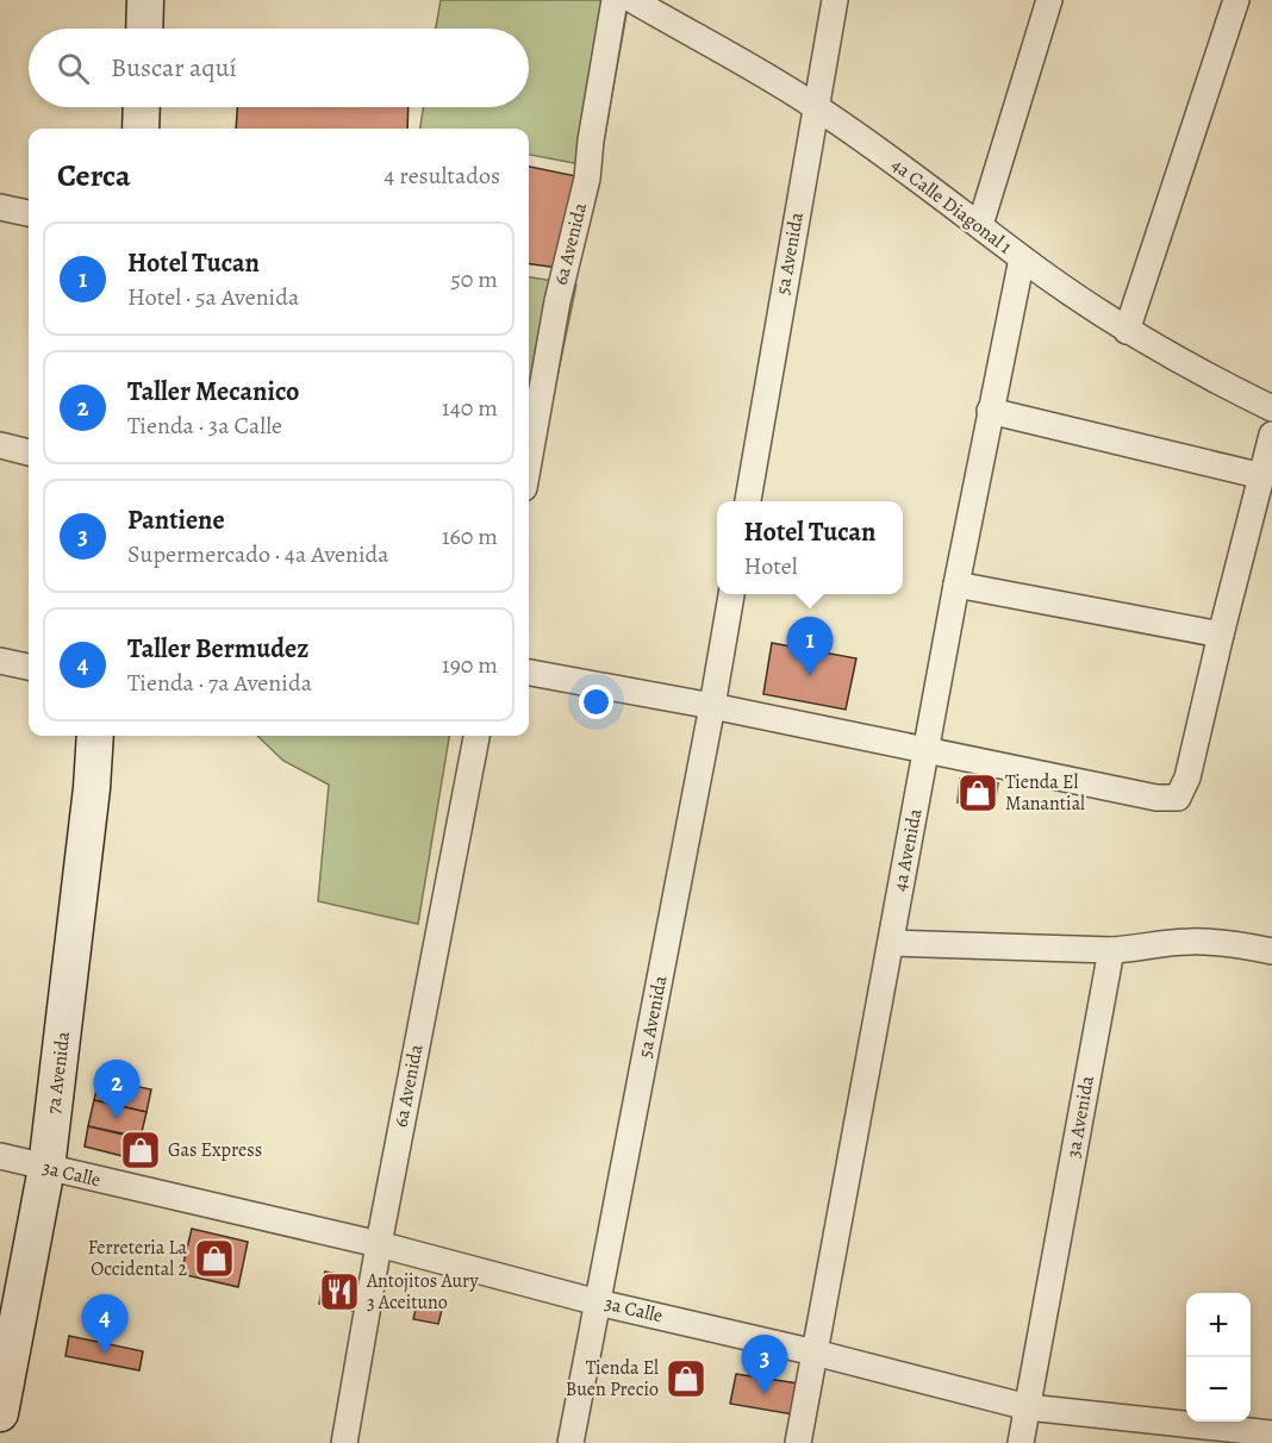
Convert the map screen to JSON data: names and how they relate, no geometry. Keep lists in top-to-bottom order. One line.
{"streets":{"street":["4a Calle Diagonal 1","6a Avenida","5a Avenida","4a Avenida","7a Avenida","3a Avenida","3a Calle"]},"crossings":[["4a Calle Diagonal 1","5a Avenida"],["4a Calle Diagonal 1","4a Avenida"],["6a Avenida","3a Calle"],["5a Avenida","3a Calle"],["4a Avenida","3a Calle"],["7a Avenida","3a Calle"],["3a Avenida","3a Calle"]],"places":{"shop":["Tienda El Manantial","Gas Express","Ferreteria La Occidental 2","Tienda El Buen Precio"],"restaurant":["Antojitos Aury 3 Aceituno"]},"page":{"search":"Buscar aquí","heading":["Cerca","4 resultados"],"list":[{"mark":"1","name":"Hotel Tucan","note":"Hotel · 5a Avenida","value":"50 m"},{"mark":"2","name":"Taller Mecanico","note":"Tienda · 3a Calle","value":"140 m"},{"mark":"3","name":"Pantiene","note":"Supermercado · 4a Avenida","value":"160 m"},{"mark":"4","name":"Taller Bermudez","note":"Tienda · 7a Avenida","value":"190 m"}],"popup":["Hotel Tucan","Hotel"],"pins":["1","2","4","3"],"map_buttons":["+","−"]}}
